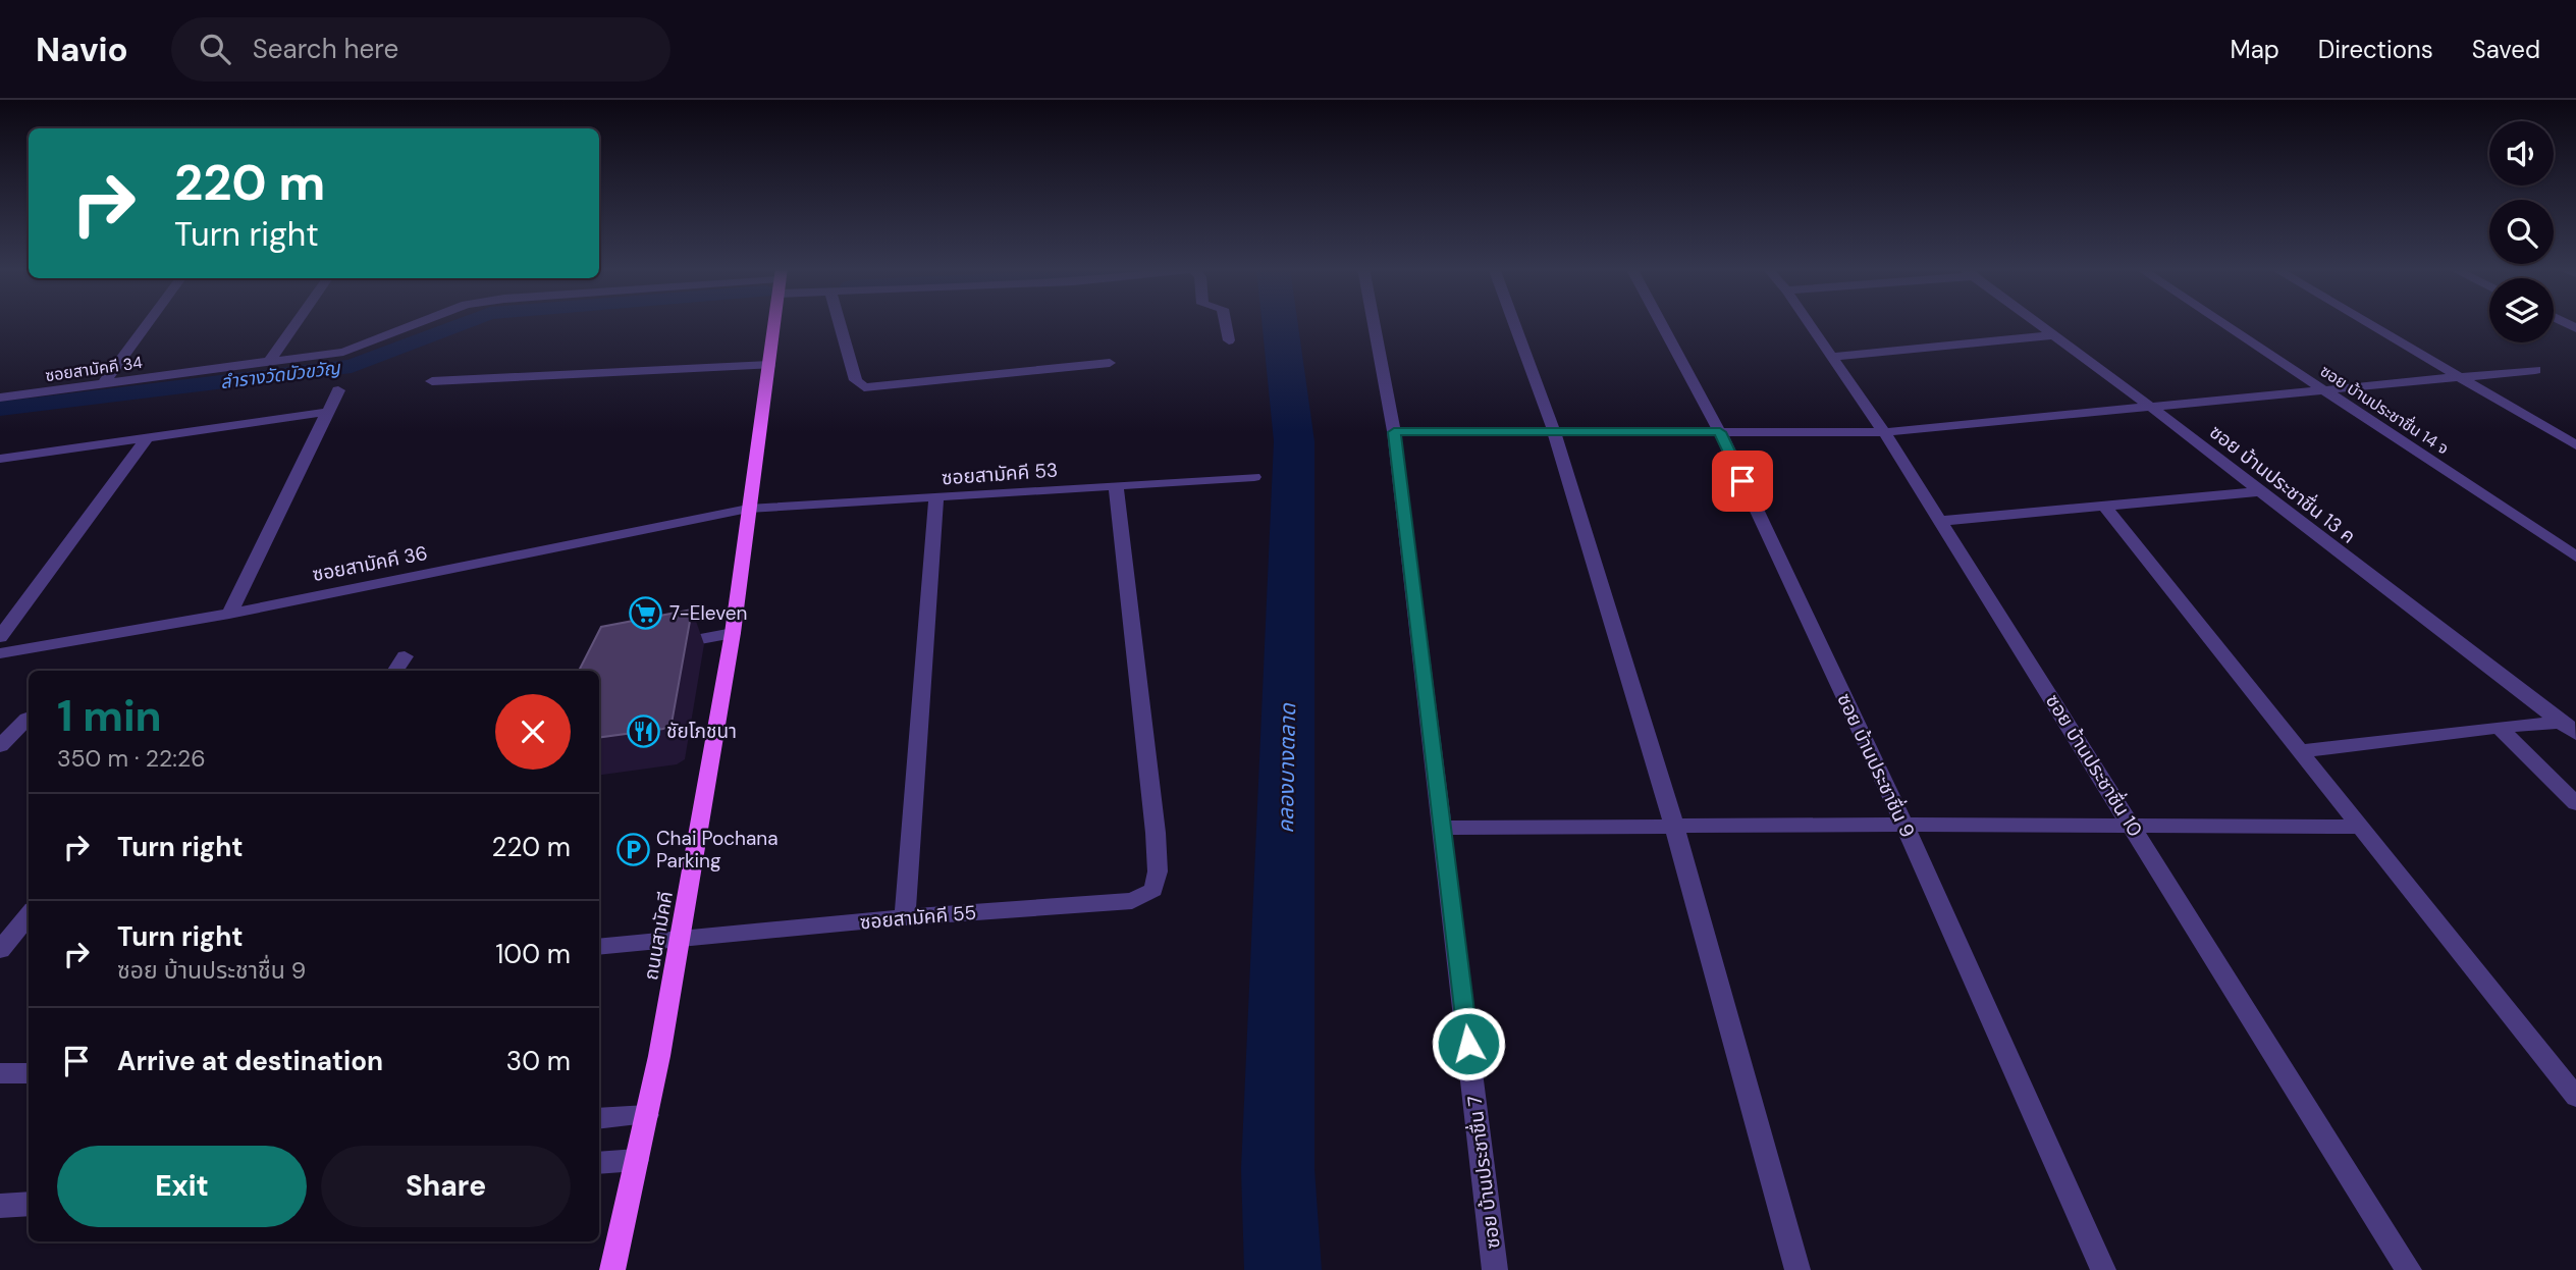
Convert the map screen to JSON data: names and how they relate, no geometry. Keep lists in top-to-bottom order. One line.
{"streets":{"main road":["ถนนสามัคคี"],"street":["ซอยสามัคคี 34","ซอย บ้านประชาชื่น 14 จ","ซอยสามัคคี 53","ซอย บ้านประชาชื่น 13 ค","ซอยสามัคคี 36","ซอย บ้านประชาชื่น 9","ซอย บ้านประชาชื่น 10","ซอยสามัคคี 55","ซอย บ้านประชาชื่น 7"]},"crossings":[["ซอยสามัคคี 53","ซอยสามัคคี 36"],["ซอยสามัคคี 53","ซอยสามัคคี 55"],["ซอยสามัคคี 53","ถนนสามัคคี"],["ซอยสามัคคี 36","ถนนสามัคคี"],["ซอยสามัคคี 55","ถนนสามัคคี"]],"water":["ลำรางวัดบัวขวัญ","คลองบางตลาด"],"places":{"supermarket":["7-Eleven"],"restaurant":["ชัยโภชนา"],"parking":["Chai Pochana Parking"]},"page":{"header":"Navio","search":"Search here","nav":["Map","Directions","Saved"],"turn":["220 m","Turn right"],"heading":["1 min","350 m · 22:26"],"list":[{"name":"Turn right","value":"220 m"},{"name":"Turn right","note":"ซอย บ้านประชาชื่น 9","value":"100 m"},{"name":"Arrive at destination","value":"30 m"}],"buttons":["Exit","Share"]}}
